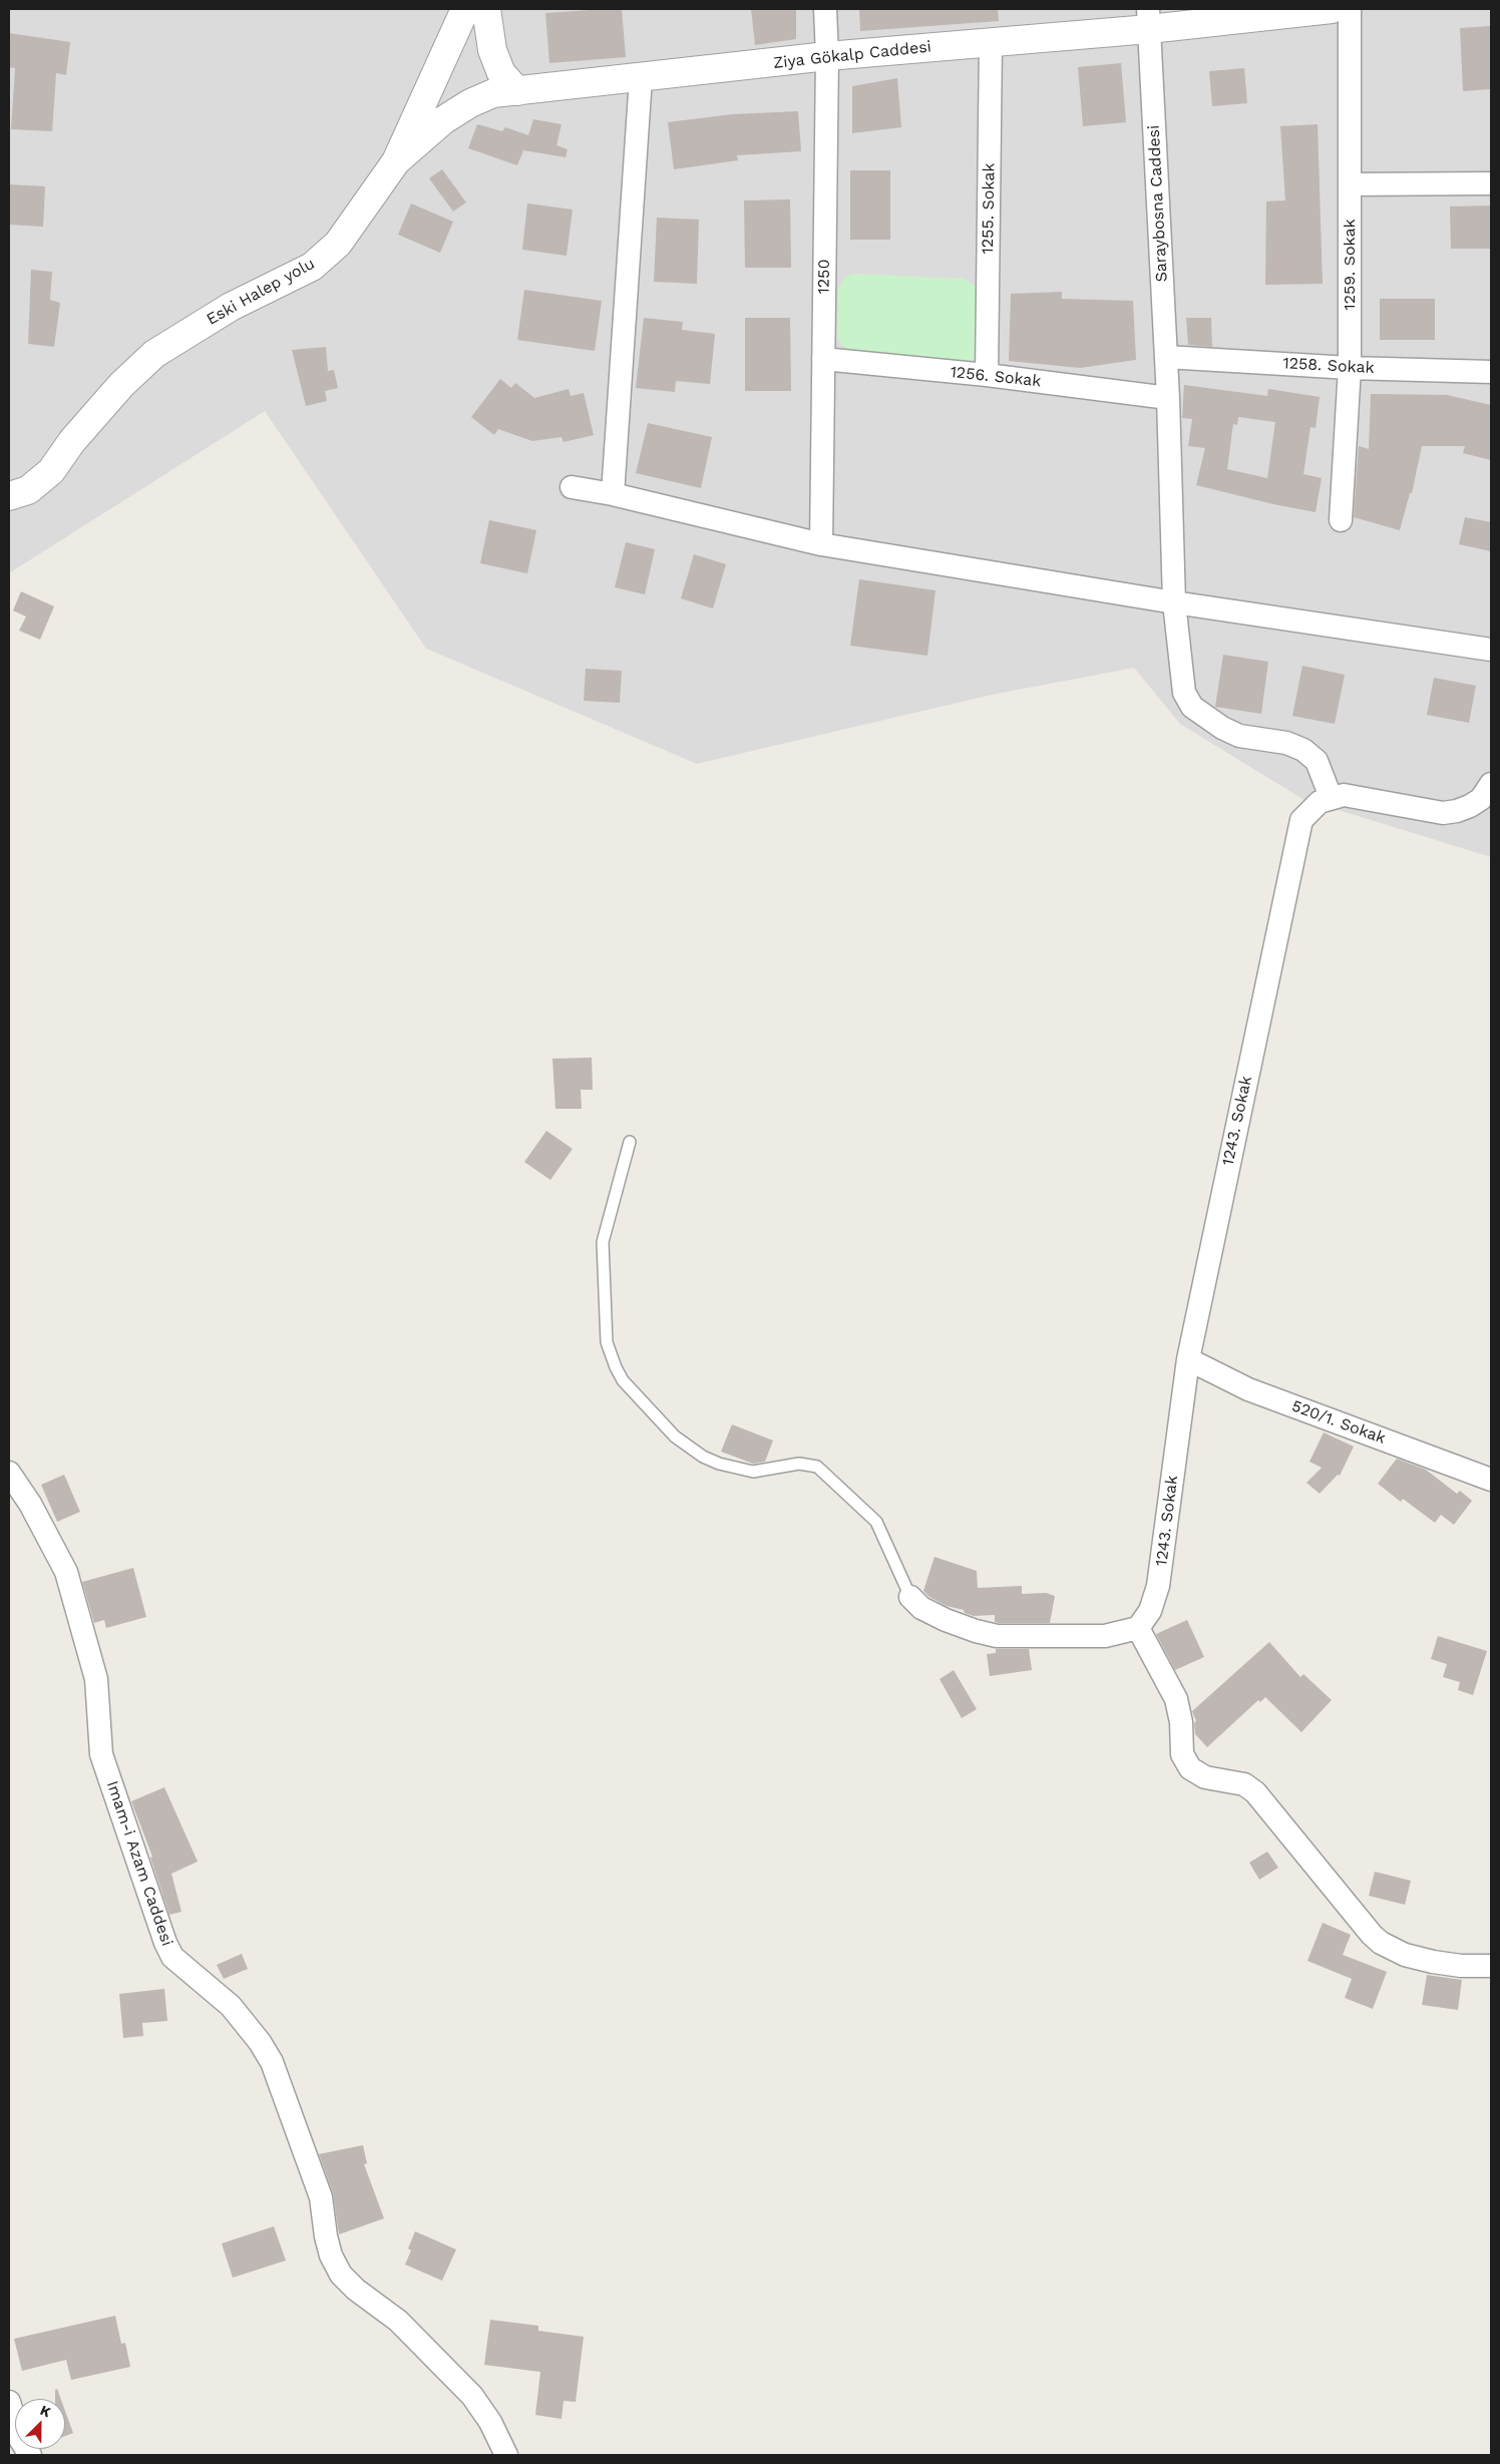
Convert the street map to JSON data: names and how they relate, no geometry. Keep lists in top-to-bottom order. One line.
{"streets":{"street":["Ziya Gökalp Caddesi","Saraybosna Caddesi","1255. Sokak","1259. Sokak","1250","Eski Halep yolu","1258. Sokak","1256. Sokak","1243. Sokak","520/1. Sokak","Imam-i Azam Caddesi"]},"crossings":[["Ziya Gökalp Caddesi","Saraybosna Caddesi"],["Ziya Gökalp Caddesi","1255. Sokak"],["Ziya Gökalp Caddesi","1250"],["Ziya Gökalp Caddesi","Eski Halep yolu"],["Saraybosna Caddesi","1258. Sokak"],["Saraybosna Caddesi","1256. Sokak"],["Saraybosna Caddesi","1243. Sokak"],["1255. Sokak","1256. Sokak"],["1259. Sokak","1258. Sokak"],["1250","1256. Sokak"],["1243. Sokak","520/1. Sokak"]],"north":"top right"}
